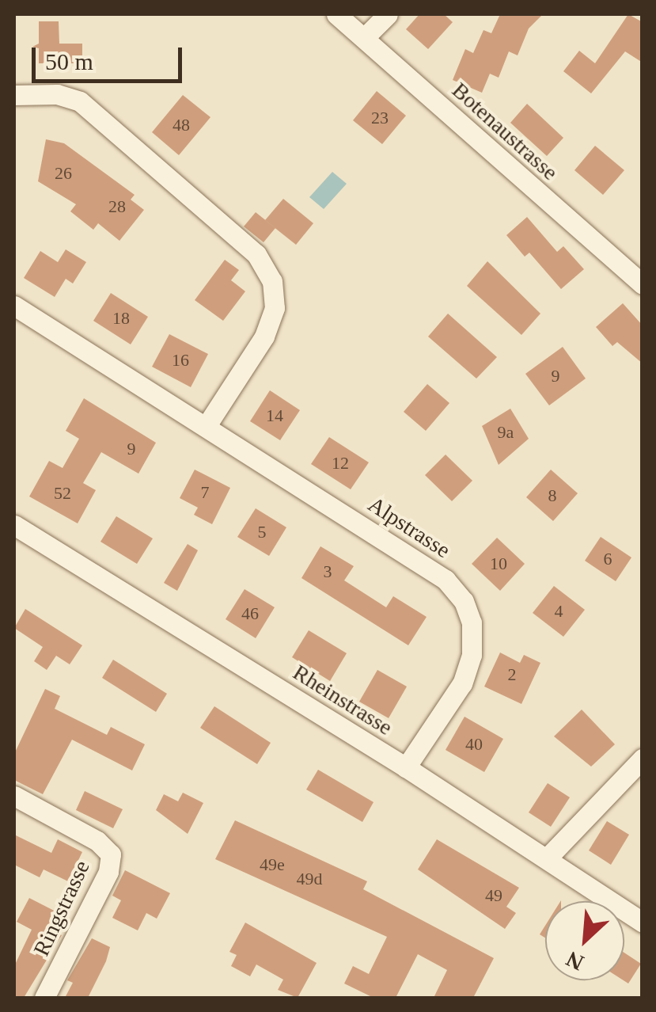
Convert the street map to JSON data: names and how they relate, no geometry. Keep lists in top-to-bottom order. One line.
{"streets":{"street":["Botenaustrasse","Alpstrasse","Rheinstrasse","Ringstrasse"]},"crossings":[["Alpstrasse","Rheinstrasse"]],"house_numbers":["23","48","26","28","18","16","9","14","9a","9","12","7","52","8","5","6","10","3","4","46","2","40","49e","49d","49"],"scale_bar":"50 m","north":"bottom left"}
